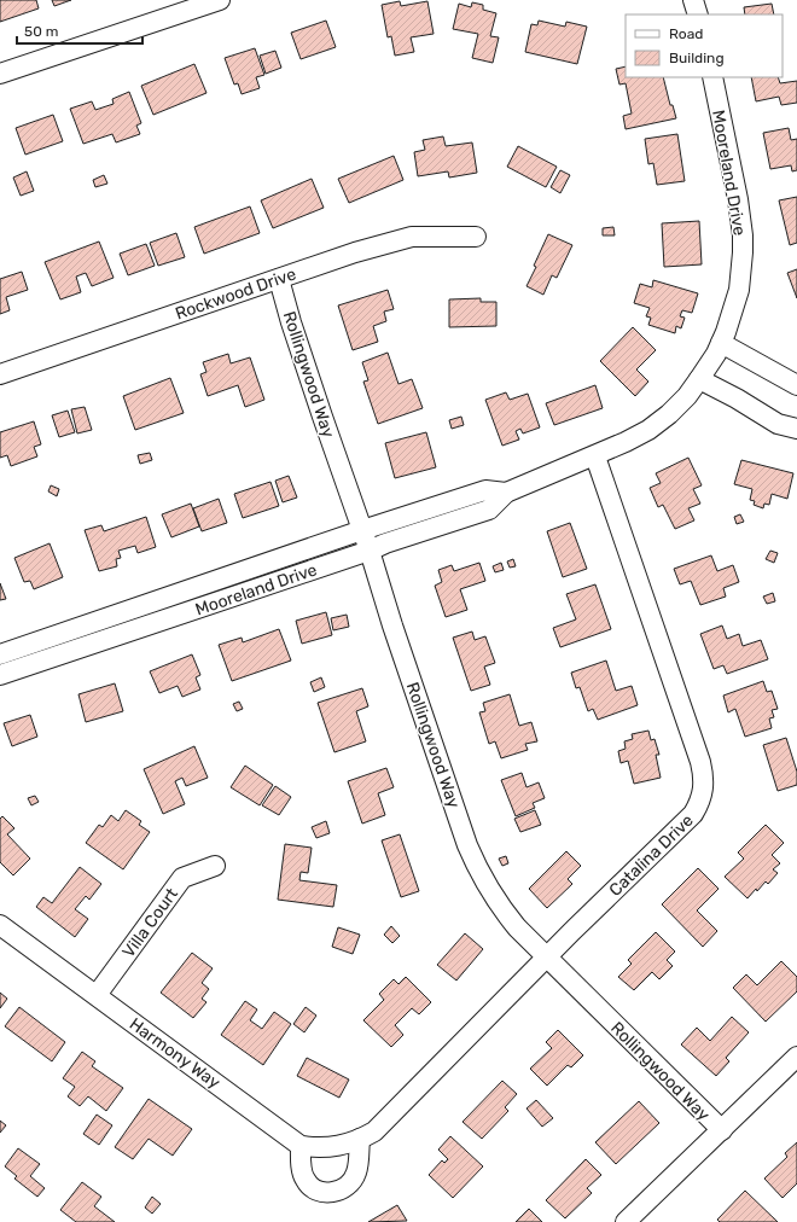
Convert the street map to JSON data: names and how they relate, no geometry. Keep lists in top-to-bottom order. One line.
{"streets":{"street":["Mooreland Drive","Rockwood Drive","Rollingwood Way","Catalina Drive","Villa Court","Harmony Way"]},"crossings":[["Mooreland Drive","Rollingwood Way"],["Mooreland Drive","Catalina Drive"],["Rockwood Drive","Rollingwood Way"],["Rollingwood Way","Catalina Drive"],["Villa Court","Harmony Way"]],"legend":["Road","Building"],"scale_bar":"50 m"}
